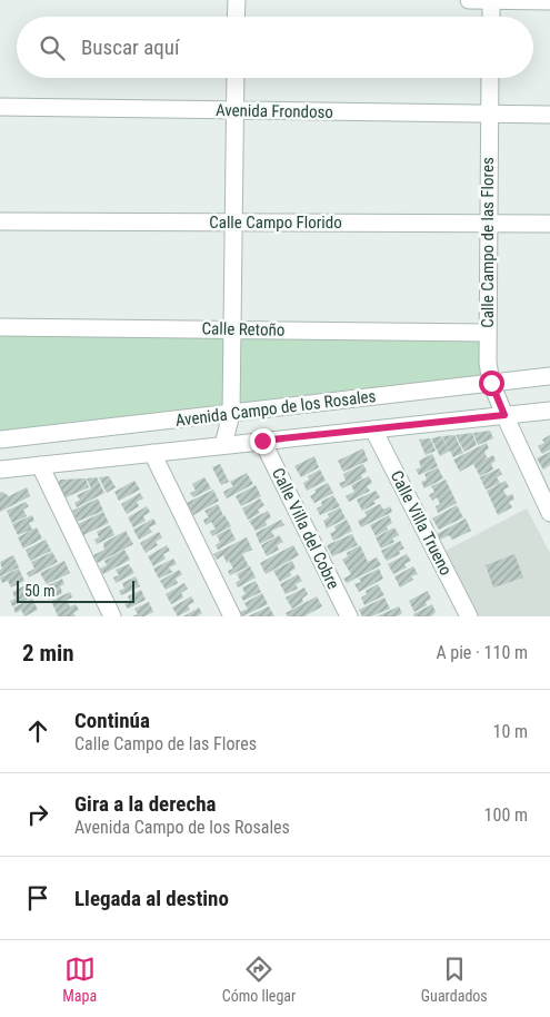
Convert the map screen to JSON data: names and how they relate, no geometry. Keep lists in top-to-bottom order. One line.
{"streets":{"street":["Avenida Frondoso","Calle Campo Florido","Calle Campo de las Flores","Calle Retoño","Avenida Campo de los Rosales","Calle Villa Trueno","Calle Villa del Cobre"]},"crossings":[["Avenida Frondoso","Calle Campo de las Flores"],["Calle Campo Florido","Calle Campo de las Flores"],["Calle Campo de las Flores","Calle Retoño"],["Calle Campo de las Flores","Avenida Campo de los Rosales"],["Avenida Campo de los Rosales","Calle Villa Trueno"],["Avenida Campo de los Rosales","Calle Villa del Cobre"]],"scale_bar":"50 m","page":{"search":"Buscar aquí","scale":"50 m","heading":["2 min","A pie · 110 m"],"list":[["Continúa","Calle Campo de las Flores","10 m"],["Gira a la derecha","Avenida Campo de los Rosales","100 m"],"Llegada al destino"],"nav":["Mapa","Cómo llegar","Guardados"]}}
